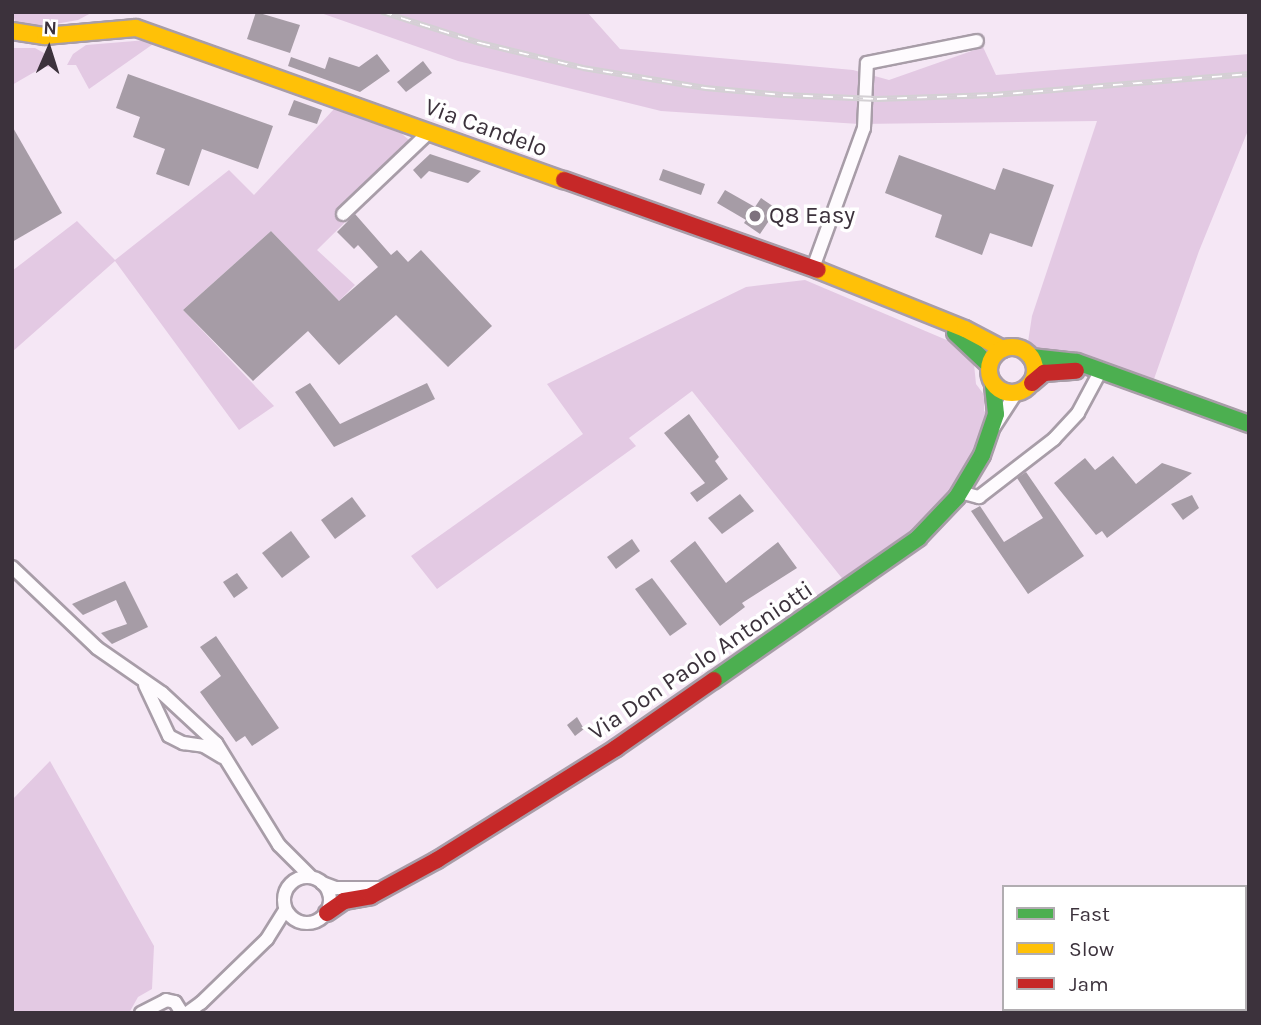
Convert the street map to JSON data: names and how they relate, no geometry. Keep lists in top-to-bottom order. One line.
{"streets":{"street":["Via Candelo","Via Don Paolo Antoniotti"]},"crossings":[["Via Candelo","Via Don Paolo Antoniotti"]],"places":["Q8 Easy"],"legend":["Fast","Slow","Jam"],"north":"top"}
